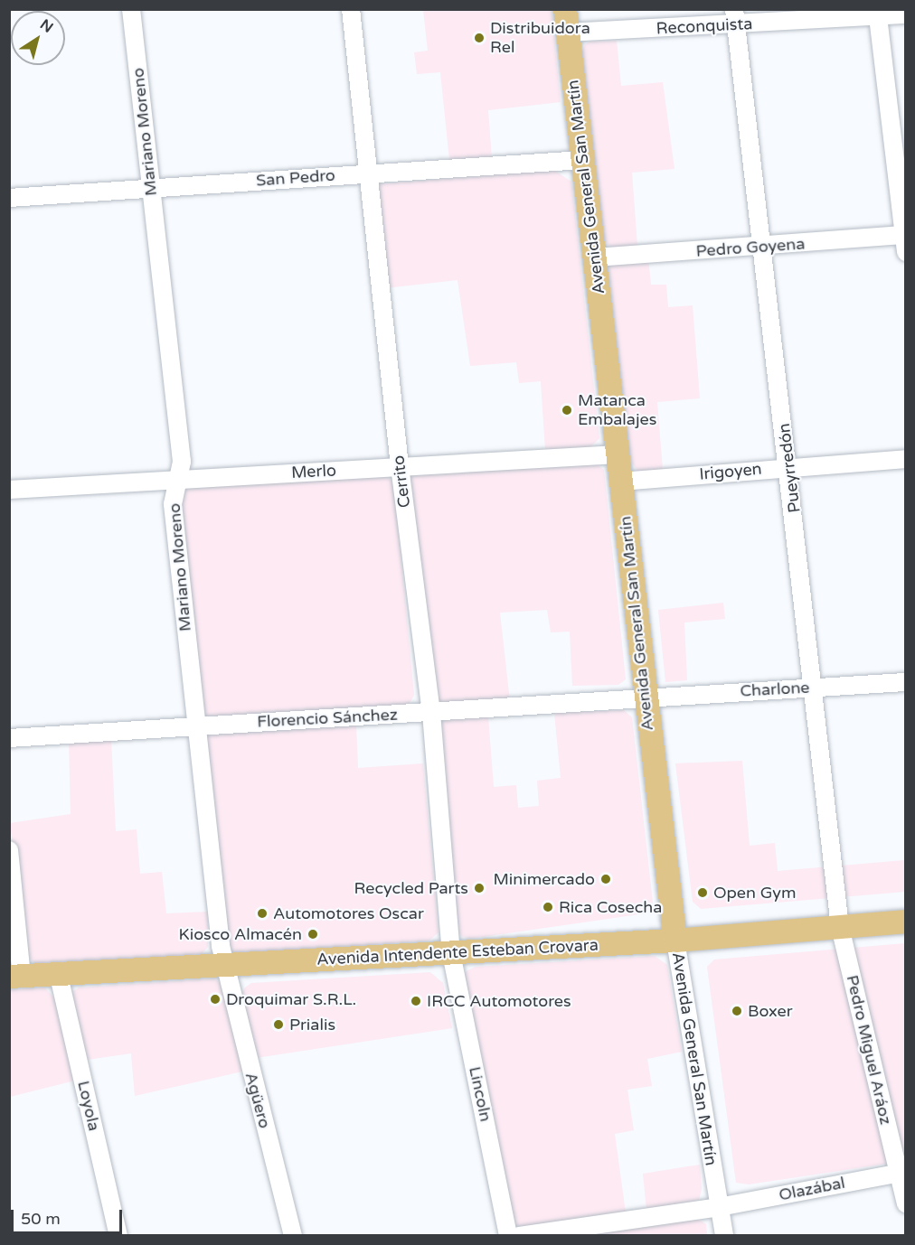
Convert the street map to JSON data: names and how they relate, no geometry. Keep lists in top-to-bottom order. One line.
{"streets":{"main road":["Avenida General San Martín","Avenida Intendente Esteban Crovara"],"street":["Reconquista","Mariano Moreno","San Pedro","Pedro Goyena","Pueyrredón","Merlo","Irigoyen","Cerrito","Charlone","Florencio Sánchez","Pedro Miguel Aráoz","Lincoln","Agüero","Loyola","Olazábal"]},"crossings":[["Reconquista","Avenida General San Martín"],["Reconquista","Pueyrredón"],["Mariano Moreno","San Pedro"],["Mariano Moreno","Merlo"],["Mariano Moreno","Florencio Sánchez"],["Mariano Moreno","Avenida Intendente Esteban Crovara"],["Mariano Moreno","Agüero"],["San Pedro","Avenida General San Martín"],["San Pedro","Cerrito"],["Avenida General San Martín","Pedro Goyena"],["Avenida General San Martín","Merlo"],["Avenida General San Martín","Irigoyen"],["Avenida General San Martín","Charlone"],["Avenida General San Martín","Florencio Sánchez"],["Avenida General San Martín","Avenida Intendente Esteban Crovara"],["Avenida General San Martín","Olazábal"],["Pedro Goyena","Pueyrredón"],["Pueyrredón","Irigoyen"],["Pueyrredón","Charlone"],["Pueyrredón","Avenida Intendente Esteban Crovara"],["Pueyrredón","Pedro Miguel Aráoz"],["Merlo","Cerrito"],["Cerrito","Florencio Sánchez"],["Cerrito","Avenida Intendente Esteban Crovara"],["Cerrito","Lincoln"],["Charlone","Florencio Sánchez"],["Avenida Intendente Esteban Crovara","Pedro Miguel Aráoz"],["Avenida Intendente Esteban Crovara","Lincoln"],["Avenida Intendente Esteban Crovara","Agüero"],["Avenida Intendente Esteban Crovara","Loyola"],["Pedro Miguel Aráoz","Olazábal"]],"places":["Distribuidora Rel","Matanca Embalajes","Minimercado","Recycled Parts","Open Gym","Rica Cosecha","Automotores Oscar","Kiosco Almacén","Droquimar S.R.L.","IRCC Automotores","Boxer","Prialis"],"scale_bar":"50 m","north":"top right"}
